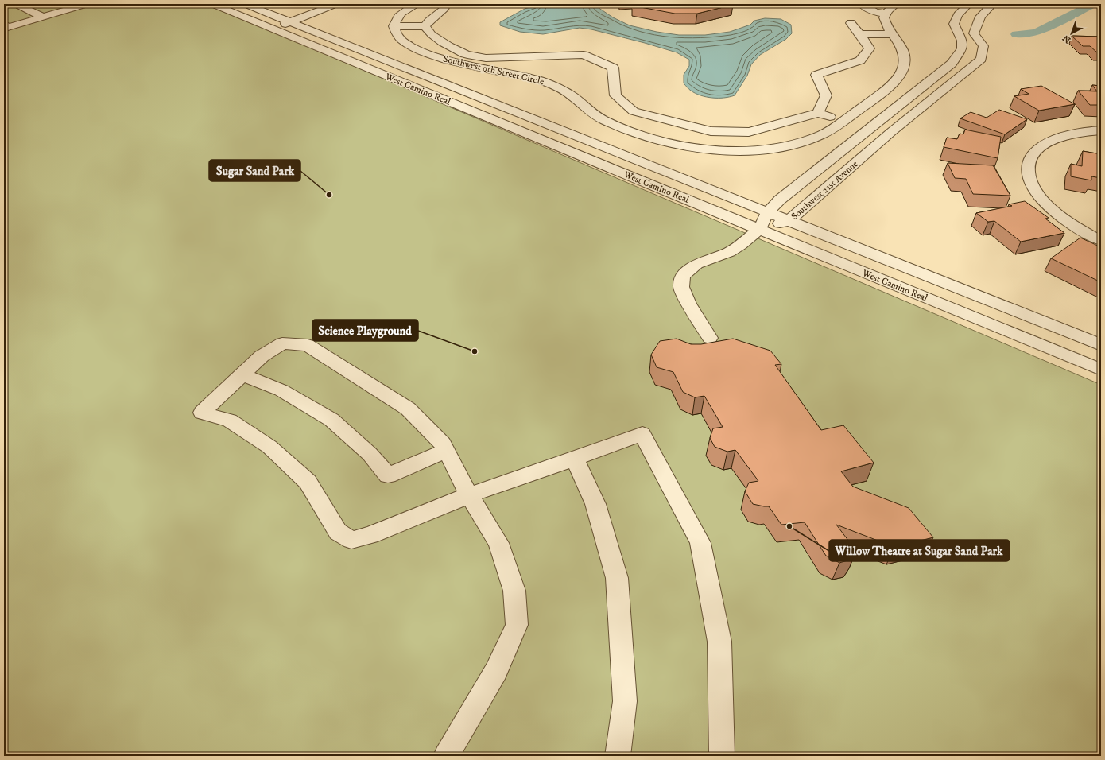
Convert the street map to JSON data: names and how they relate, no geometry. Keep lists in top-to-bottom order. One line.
{"streets":{"street":["Southwest 9th Street Circle","West Camino Real","Southwest 21st Avenue"]},"crossings":[["West Camino Real","Southwest 21st Avenue"]],"places":["Sugar Sand Park","Science Playground","Willow Theatre at Sugar Sand Park"],"north":"bottom left"}
